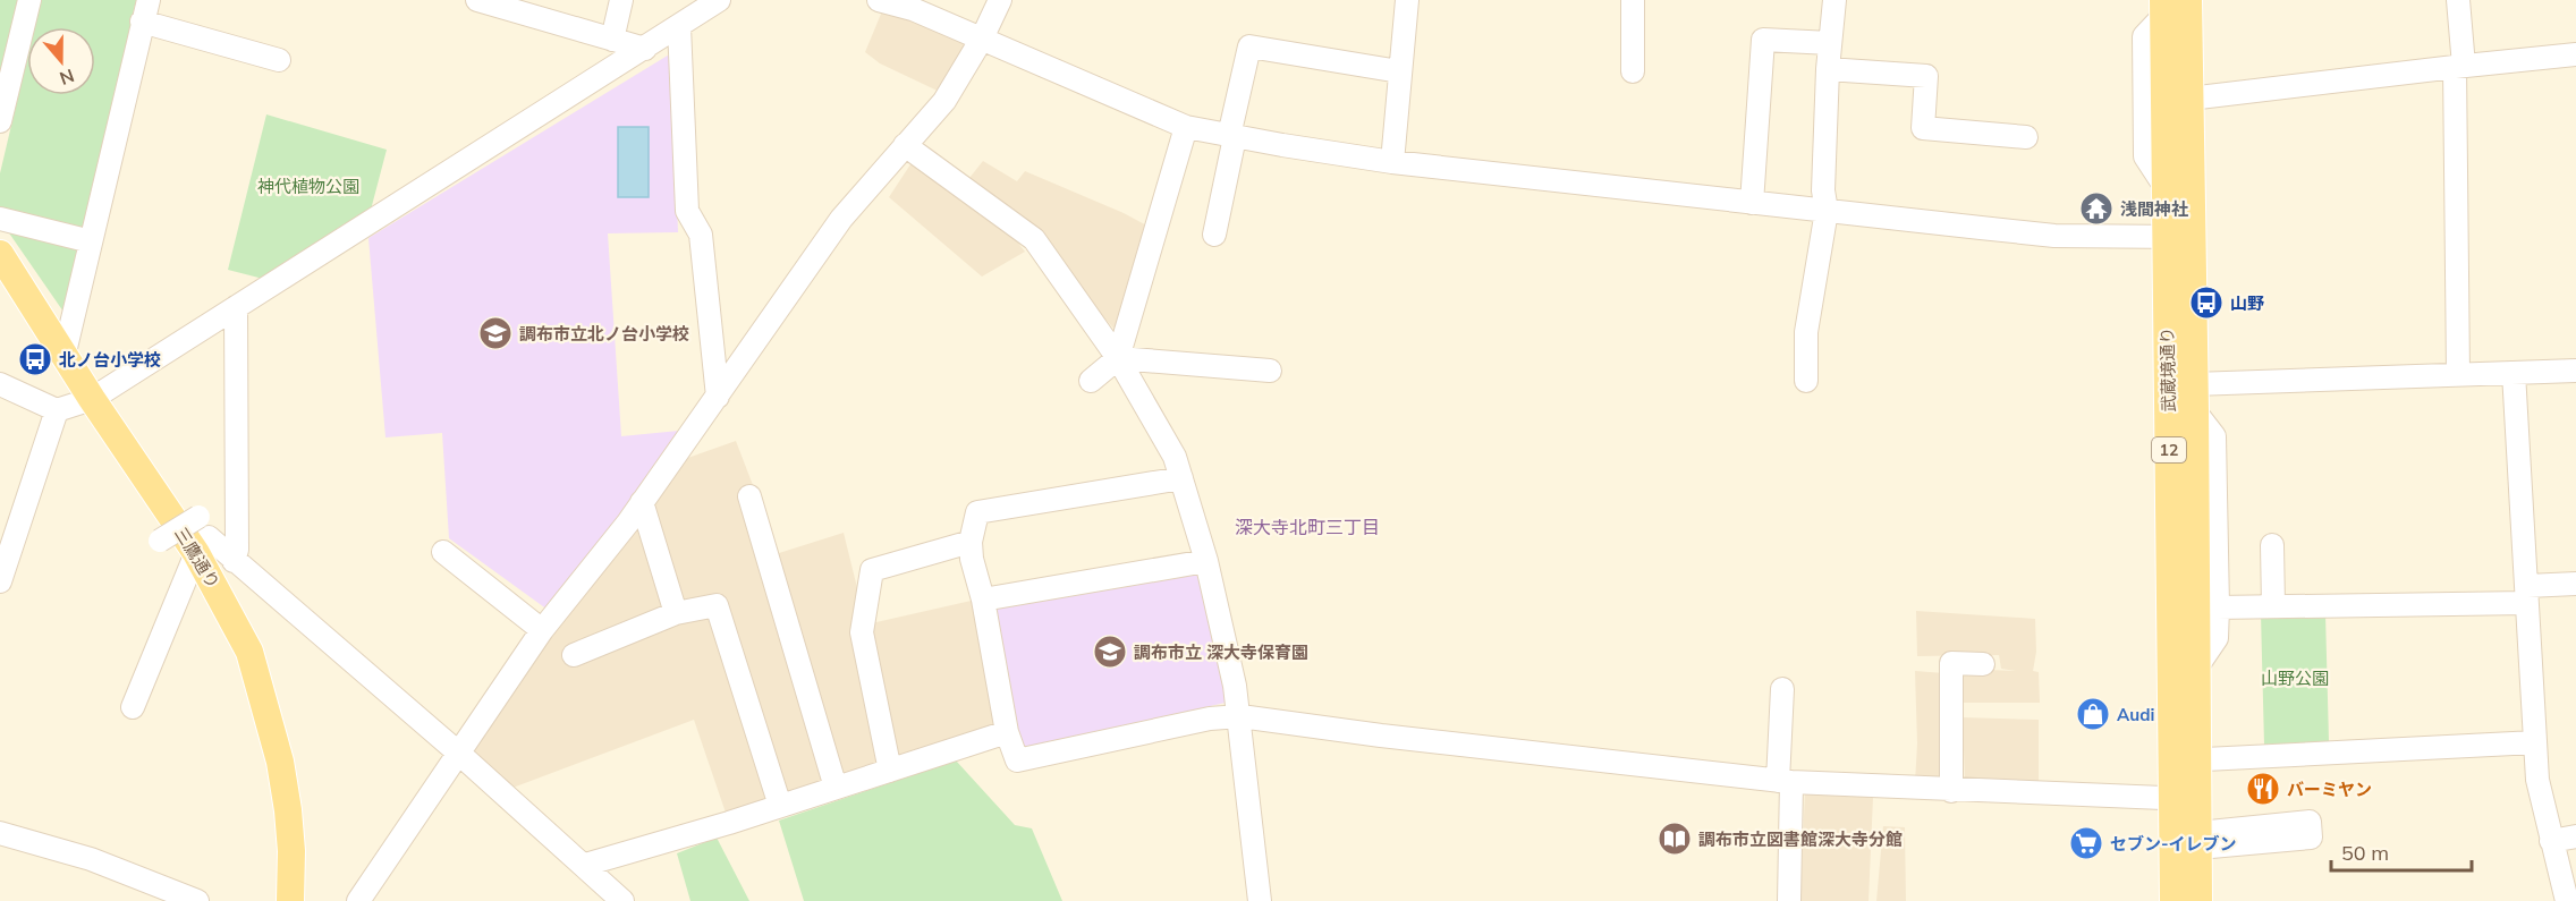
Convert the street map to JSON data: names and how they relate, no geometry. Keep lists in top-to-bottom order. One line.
{"streets":{"main road":["武蔵境通り","12","三鷹通り"]},"districts":["深大寺北町三丁目"],"parks":["神代植物公園","山野公園"],"places":{"temple":["浅間神社"],"bus stop":["山野","北ノ台小学校"],"school or university":["調布市立北ノ台小学校","調布市立 深大寺保育園"],"shop":["Audi"],"restaurant":["バーミヤン"],"library":["調布市立図書館深大寺分館"],"supermarket":["セブン-イレブン"]},"scale_bar":"50 m","north":"bottom"}
